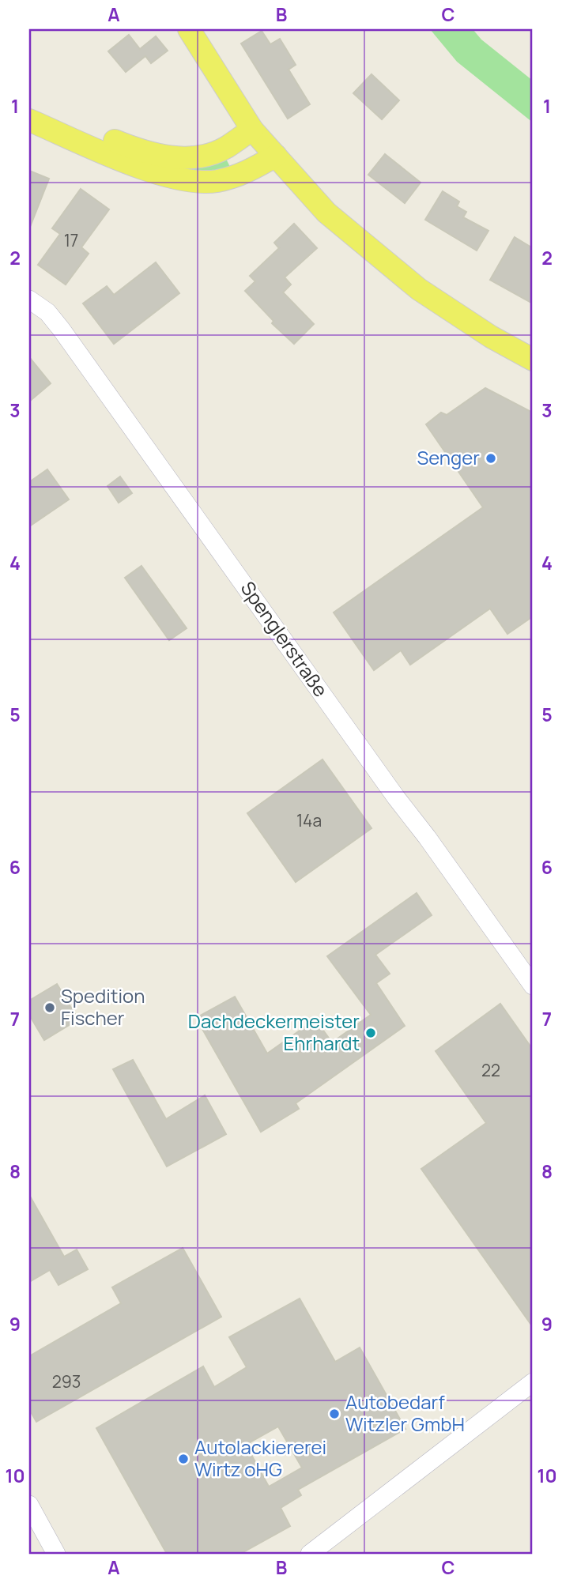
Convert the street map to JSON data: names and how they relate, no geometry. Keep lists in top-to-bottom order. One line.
{"streets":{"street":["Spenglerstraße"]},"places":["Senger","Spedition Fischer","Dachdeckermeister Ehrhardt","Autobedarf Witzler GmbH","Autolackiererei Wirtz oHG"],"house_numbers":["17","14a","22","293"],"grid":{"columns":["A","B","C"],"rows":["1","2","3","4","5","6","7","8","9","10"]}}
